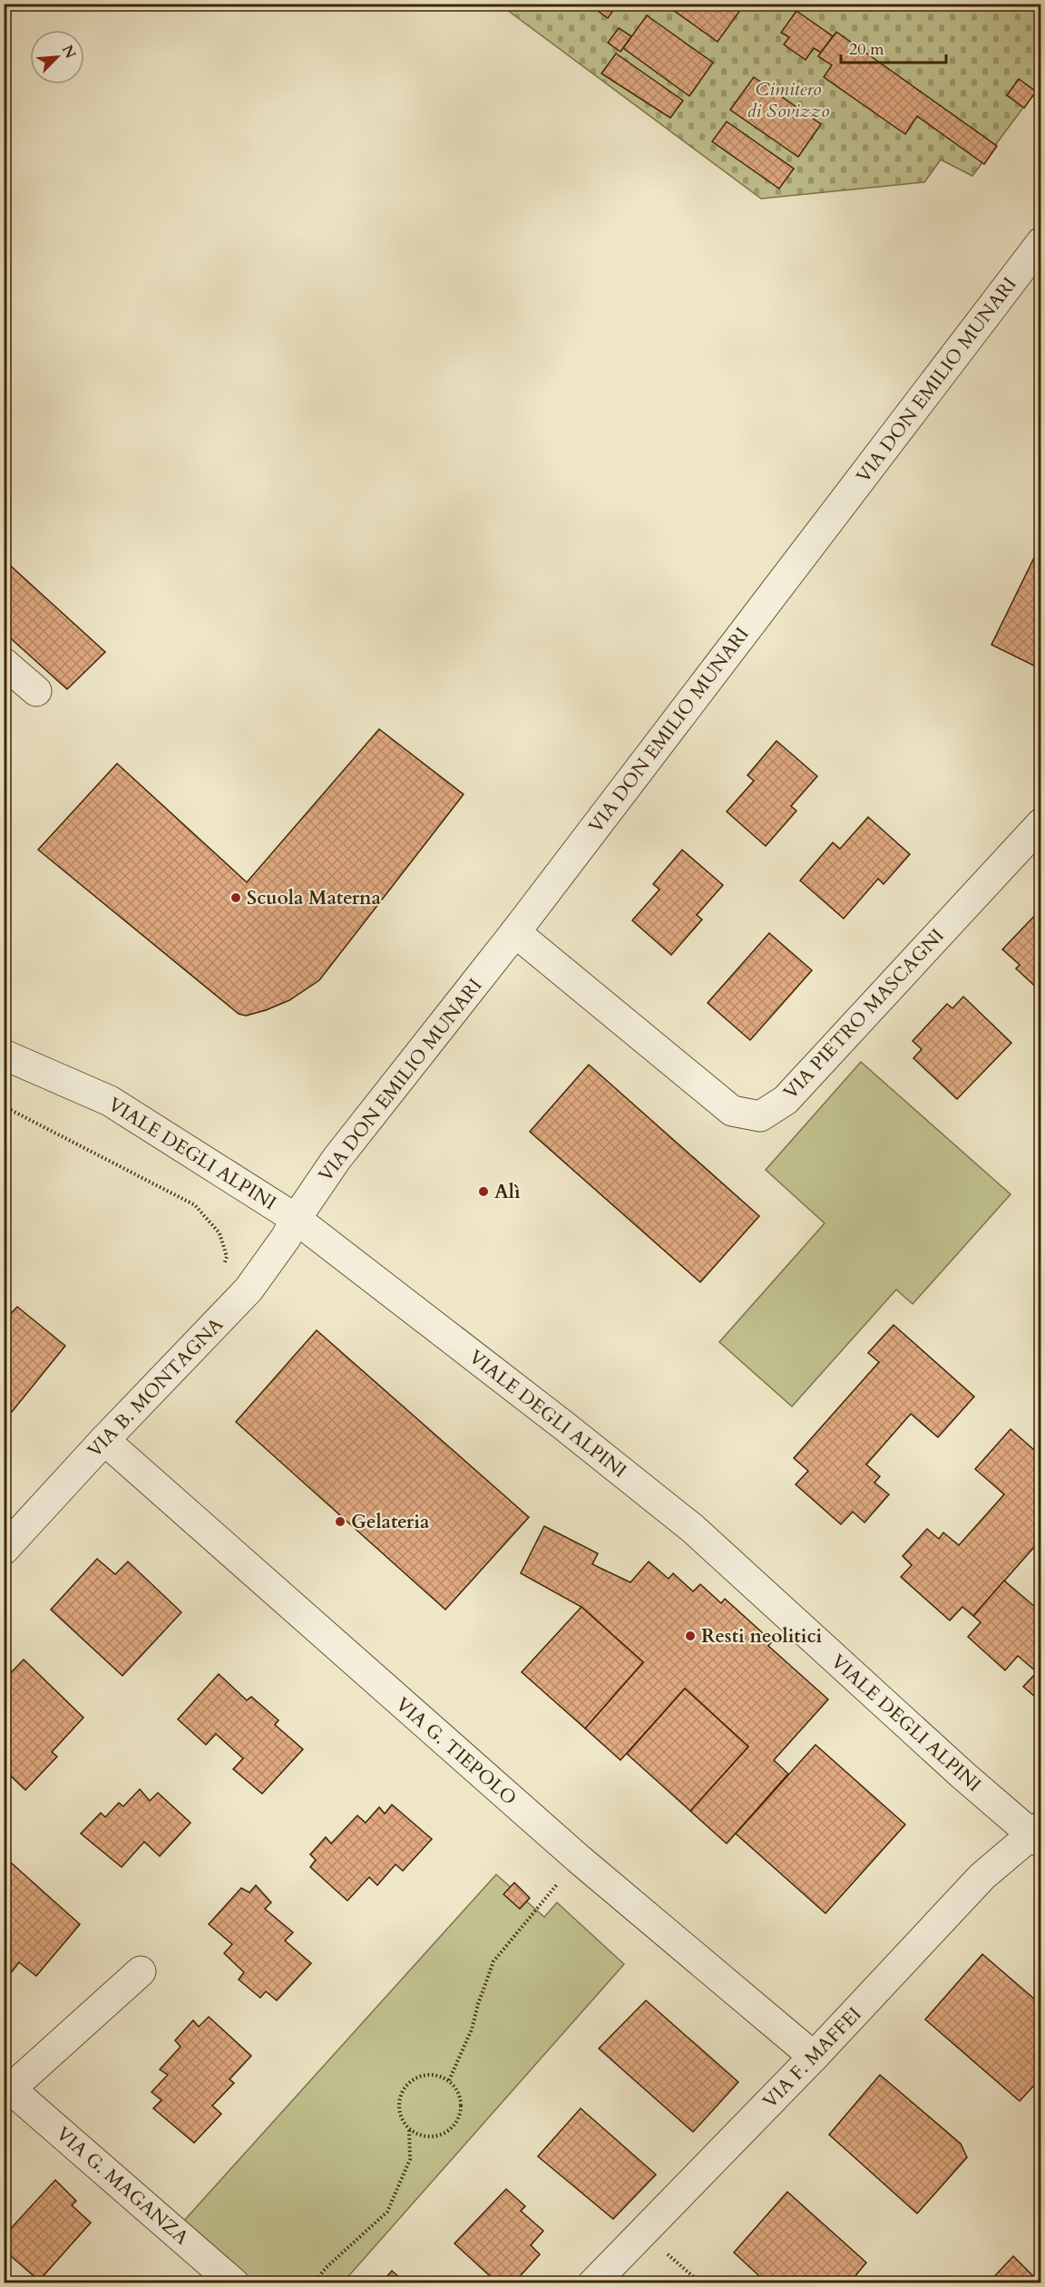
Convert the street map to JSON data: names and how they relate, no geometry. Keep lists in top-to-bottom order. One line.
{"streets":{"street":["VIA DON EMILIO MUNARI","VIA PIETRO MASCAGNI","VIALE DEGLI ALPINI","VIA B. MONTAGNA","VIA G. TIEPOLO","VIA F. MAFFEI","VIA G. MAGANZA"]},"crossings":[["VIA DON EMILIO MUNARI","VIA PIETRO MASCAGNI"],["VIA DON EMILIO MUNARI","VIALE DEGLI ALPINI"],["VIA DON EMILIO MUNARI","VIA B. MONTAGNA"],["VIALE DEGLI ALPINI","VIA B. MONTAGNA"],["VIALE DEGLI ALPINI","VIA F. MAFFEI"],["VIA B. MONTAGNA","VIA G. TIEPOLO"],["VIA G. TIEPOLO","VIA F. MAFFEI"]],"parks":["Cimitero di Sovizzo"],"places":["Scuola Materna","Alì","Gelateria","Resti neolitici"],"scale_bar":"20 m","north":"top right"}
